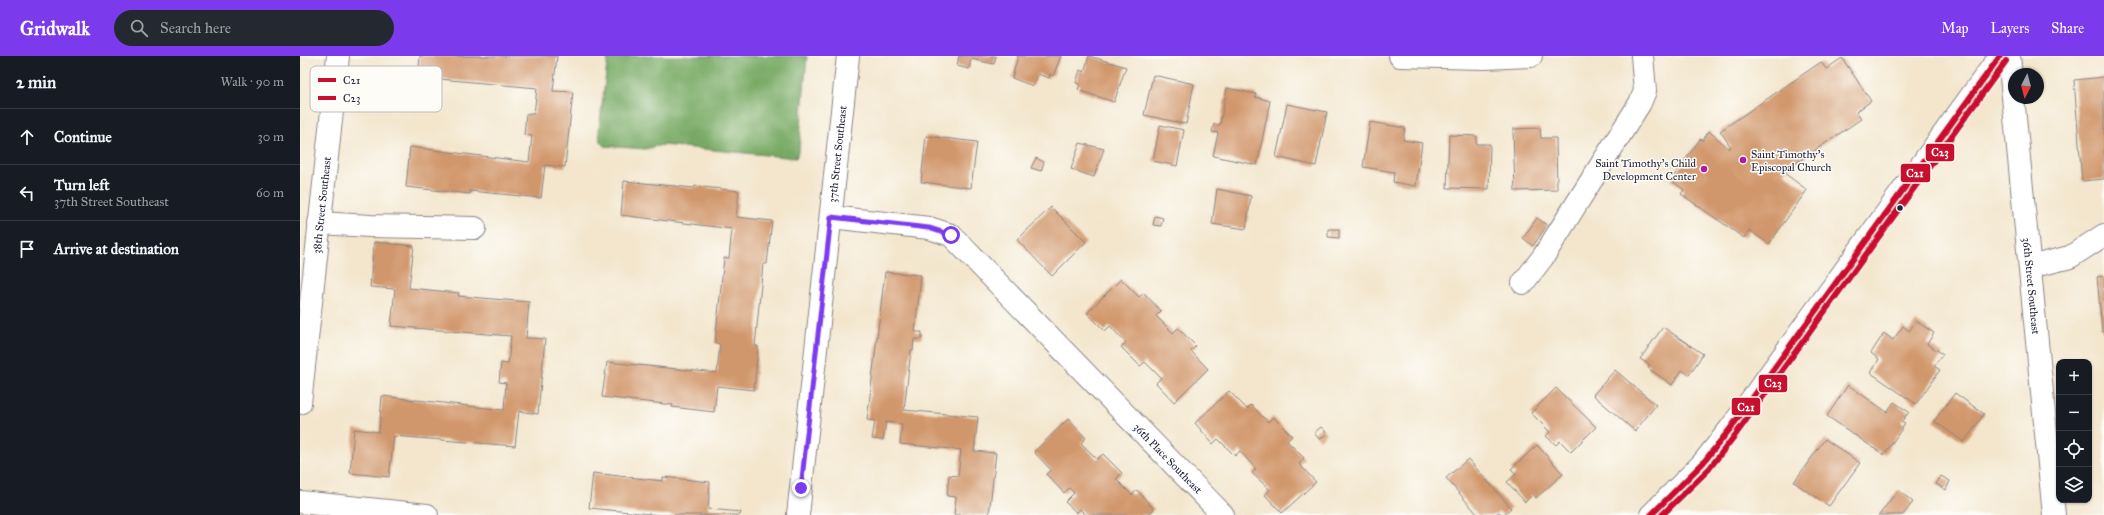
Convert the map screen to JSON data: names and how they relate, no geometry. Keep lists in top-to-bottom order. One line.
{"streets":{"street":["37th Street Southeast","38th Street Southeast","36th Street Southeast","36th Place Southeast"]},"crossings":[["37th Street Southeast","36th Place Southeast"]],"places":["Saint Timothy's Episcopal Church","Saint Timothy's Child Development Center"],"lines":["transit line C21","transit line C23"],"legend":["C21","C23"],"north":"bottom","page":{"header":"Gridwalk","search":"Search here","nav":["Map","Layers","Share"],"heading":["2 min","Walk · 90 m"],"list":[["Continue","30 m"],["Turn left","37th Street Southeast","60 m"],"Arrive at destination"],"map_buttons":["+","−"]}}
